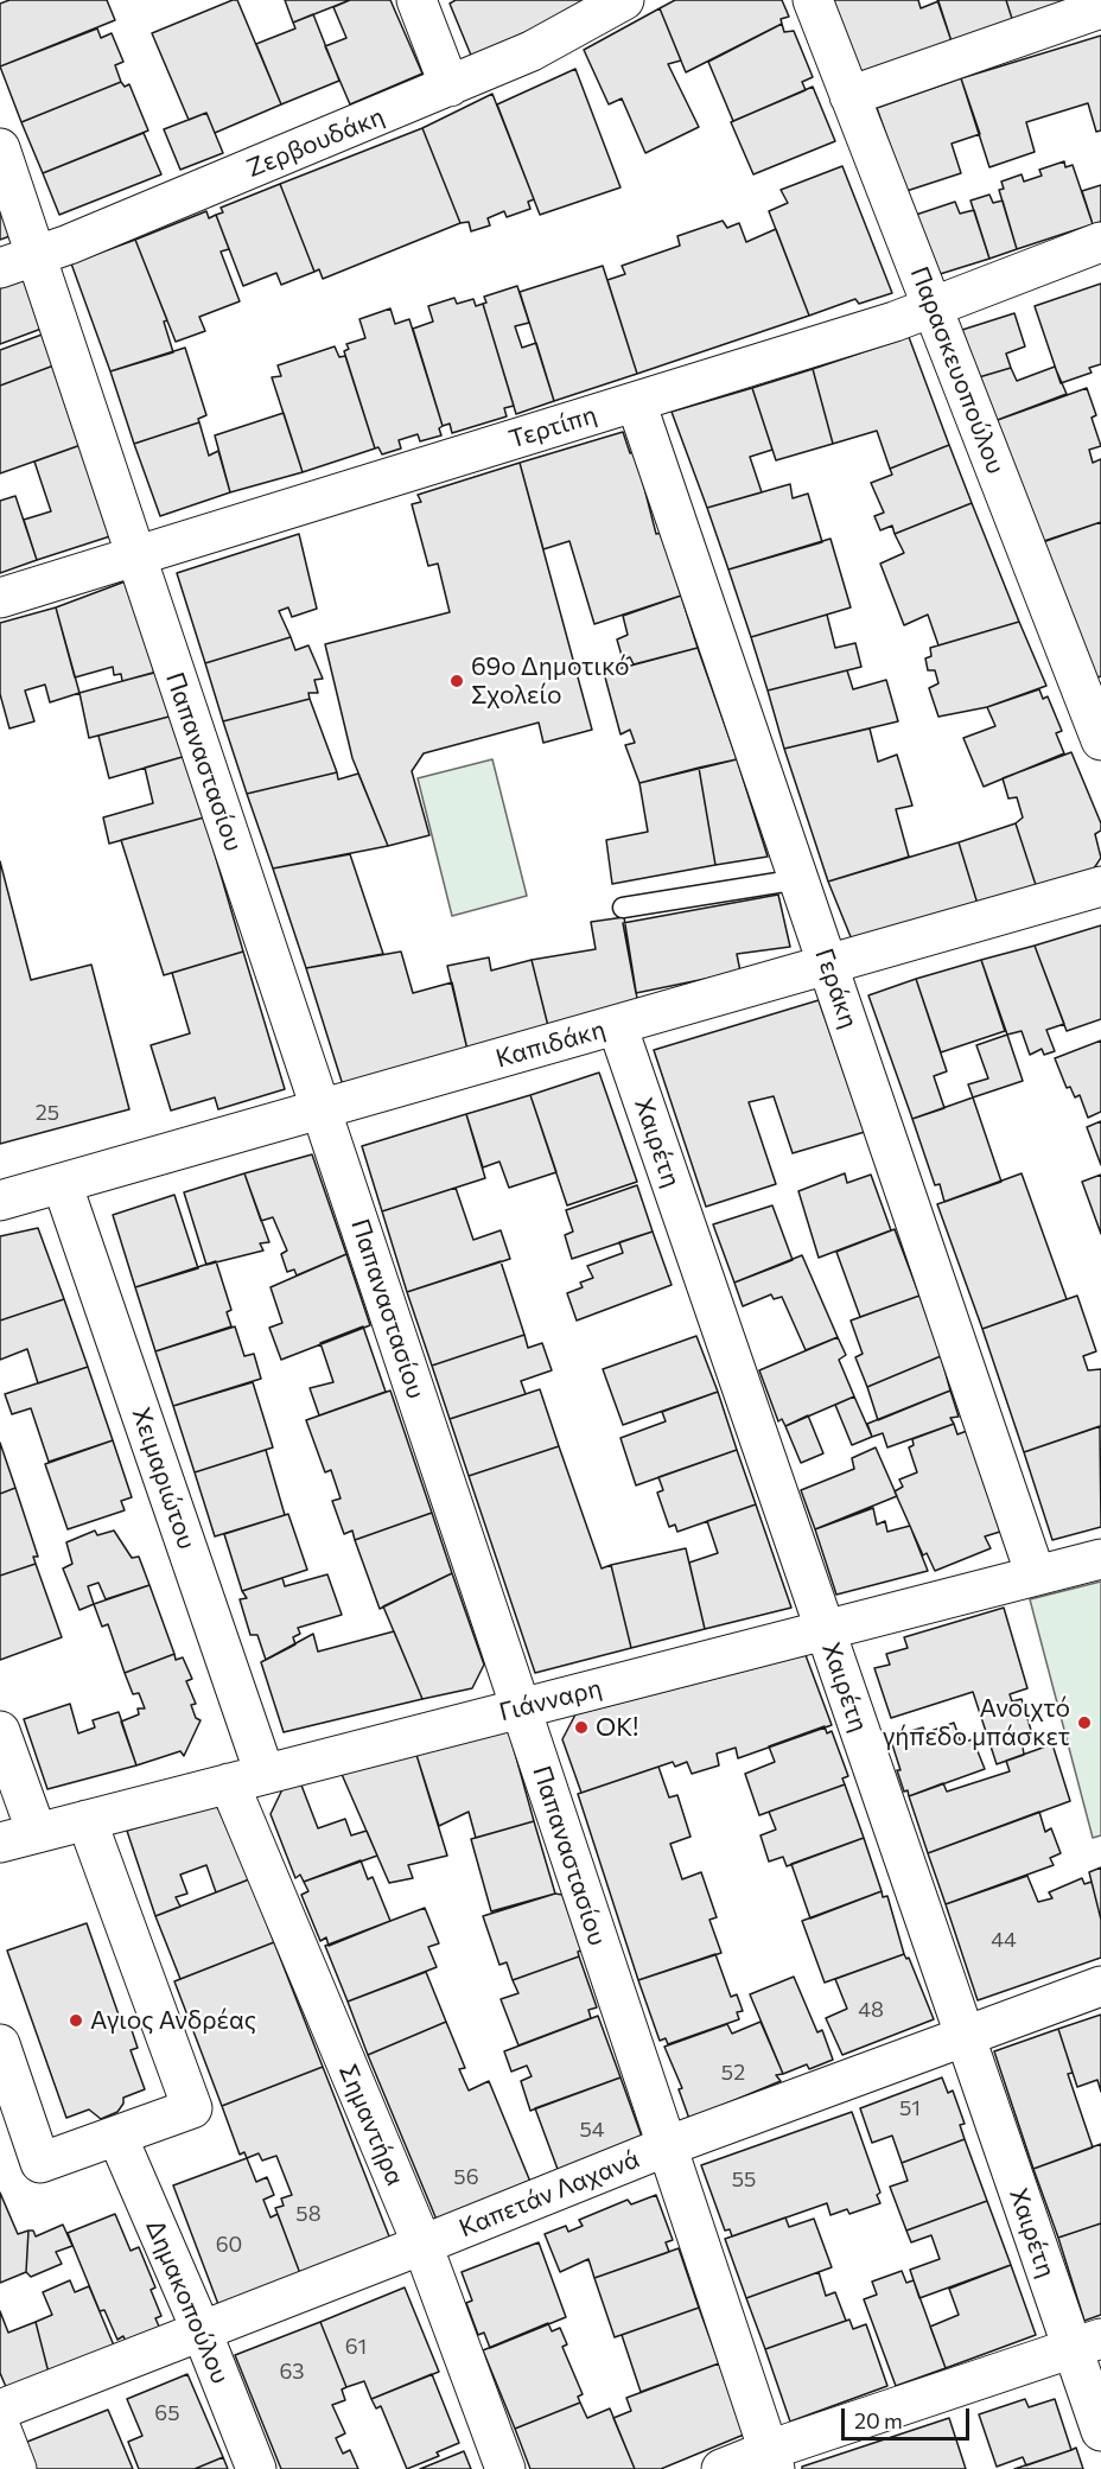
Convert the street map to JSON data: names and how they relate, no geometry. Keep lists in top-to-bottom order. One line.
{"streets":{"street":["Ζερβουδάκη","Παρασκευοπούλου","Τερτίπη","Παπαναστασίου","Γεράκη","Καπιδάκη","Χαιρέτη","Χειμαριώτου","Γιάνναρη","Σημαντήρα","Καπετάν Λαχανά","Δημακοπούλου"]},"crossings":[["Ζερβουδάκη","Παπαναστασίου"],["Παρασκευοπούλου","Τερτίπη"],["Τερτίπη","Παπαναστασίου"],["Τερτίπη","Γεράκη"],["Παπαναστασίου","Καπιδάκη"],["Παπαναστασίου","Γιάνναρη"],["Παπαναστασίου","Καπετάν Λαχανά"],["Γεράκη","Καπιδάκη"],["Γεράκη","Γιάνναρη"],["Καπιδάκη","Χαιρέτη"],["Καπιδάκη","Χειμαριώτου"],["Χαιρέτη","Γιάνναρη"],["Χαιρέτη","Καπετάν Λαχανά"],["Χειμαριώτου","Γιάνναρη"],["Χειμαριώτου","Σημαντήρα"],["Γιάνναρη","Σημαντήρα"],["Σημαντήρα","Καπετάν Λαχανά"],["Καπετάν Λαχανά","Δημακοπούλου"]],"places":["69ο Δημοτικό Σχολείο","Ανοιχτό γήπεδο μπάσκετ","OK!","Αγιος Ανδρέας"],"house_numbers":["25","44","48","52","51","54","56","55","58","60","61","63","65"],"scale_bar":"20 m"}
